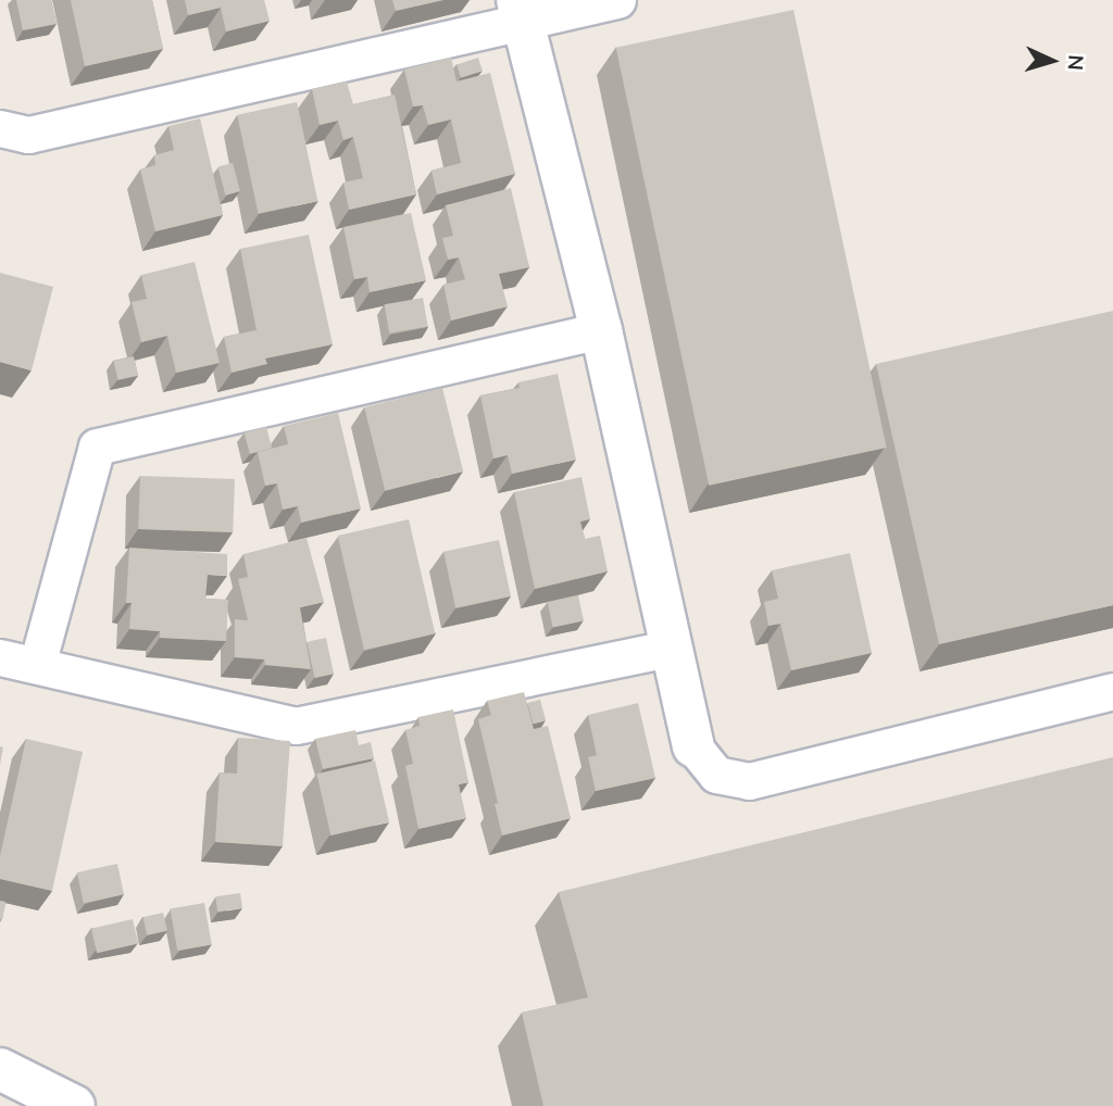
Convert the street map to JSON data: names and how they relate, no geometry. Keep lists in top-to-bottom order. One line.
{"north":"right"}
